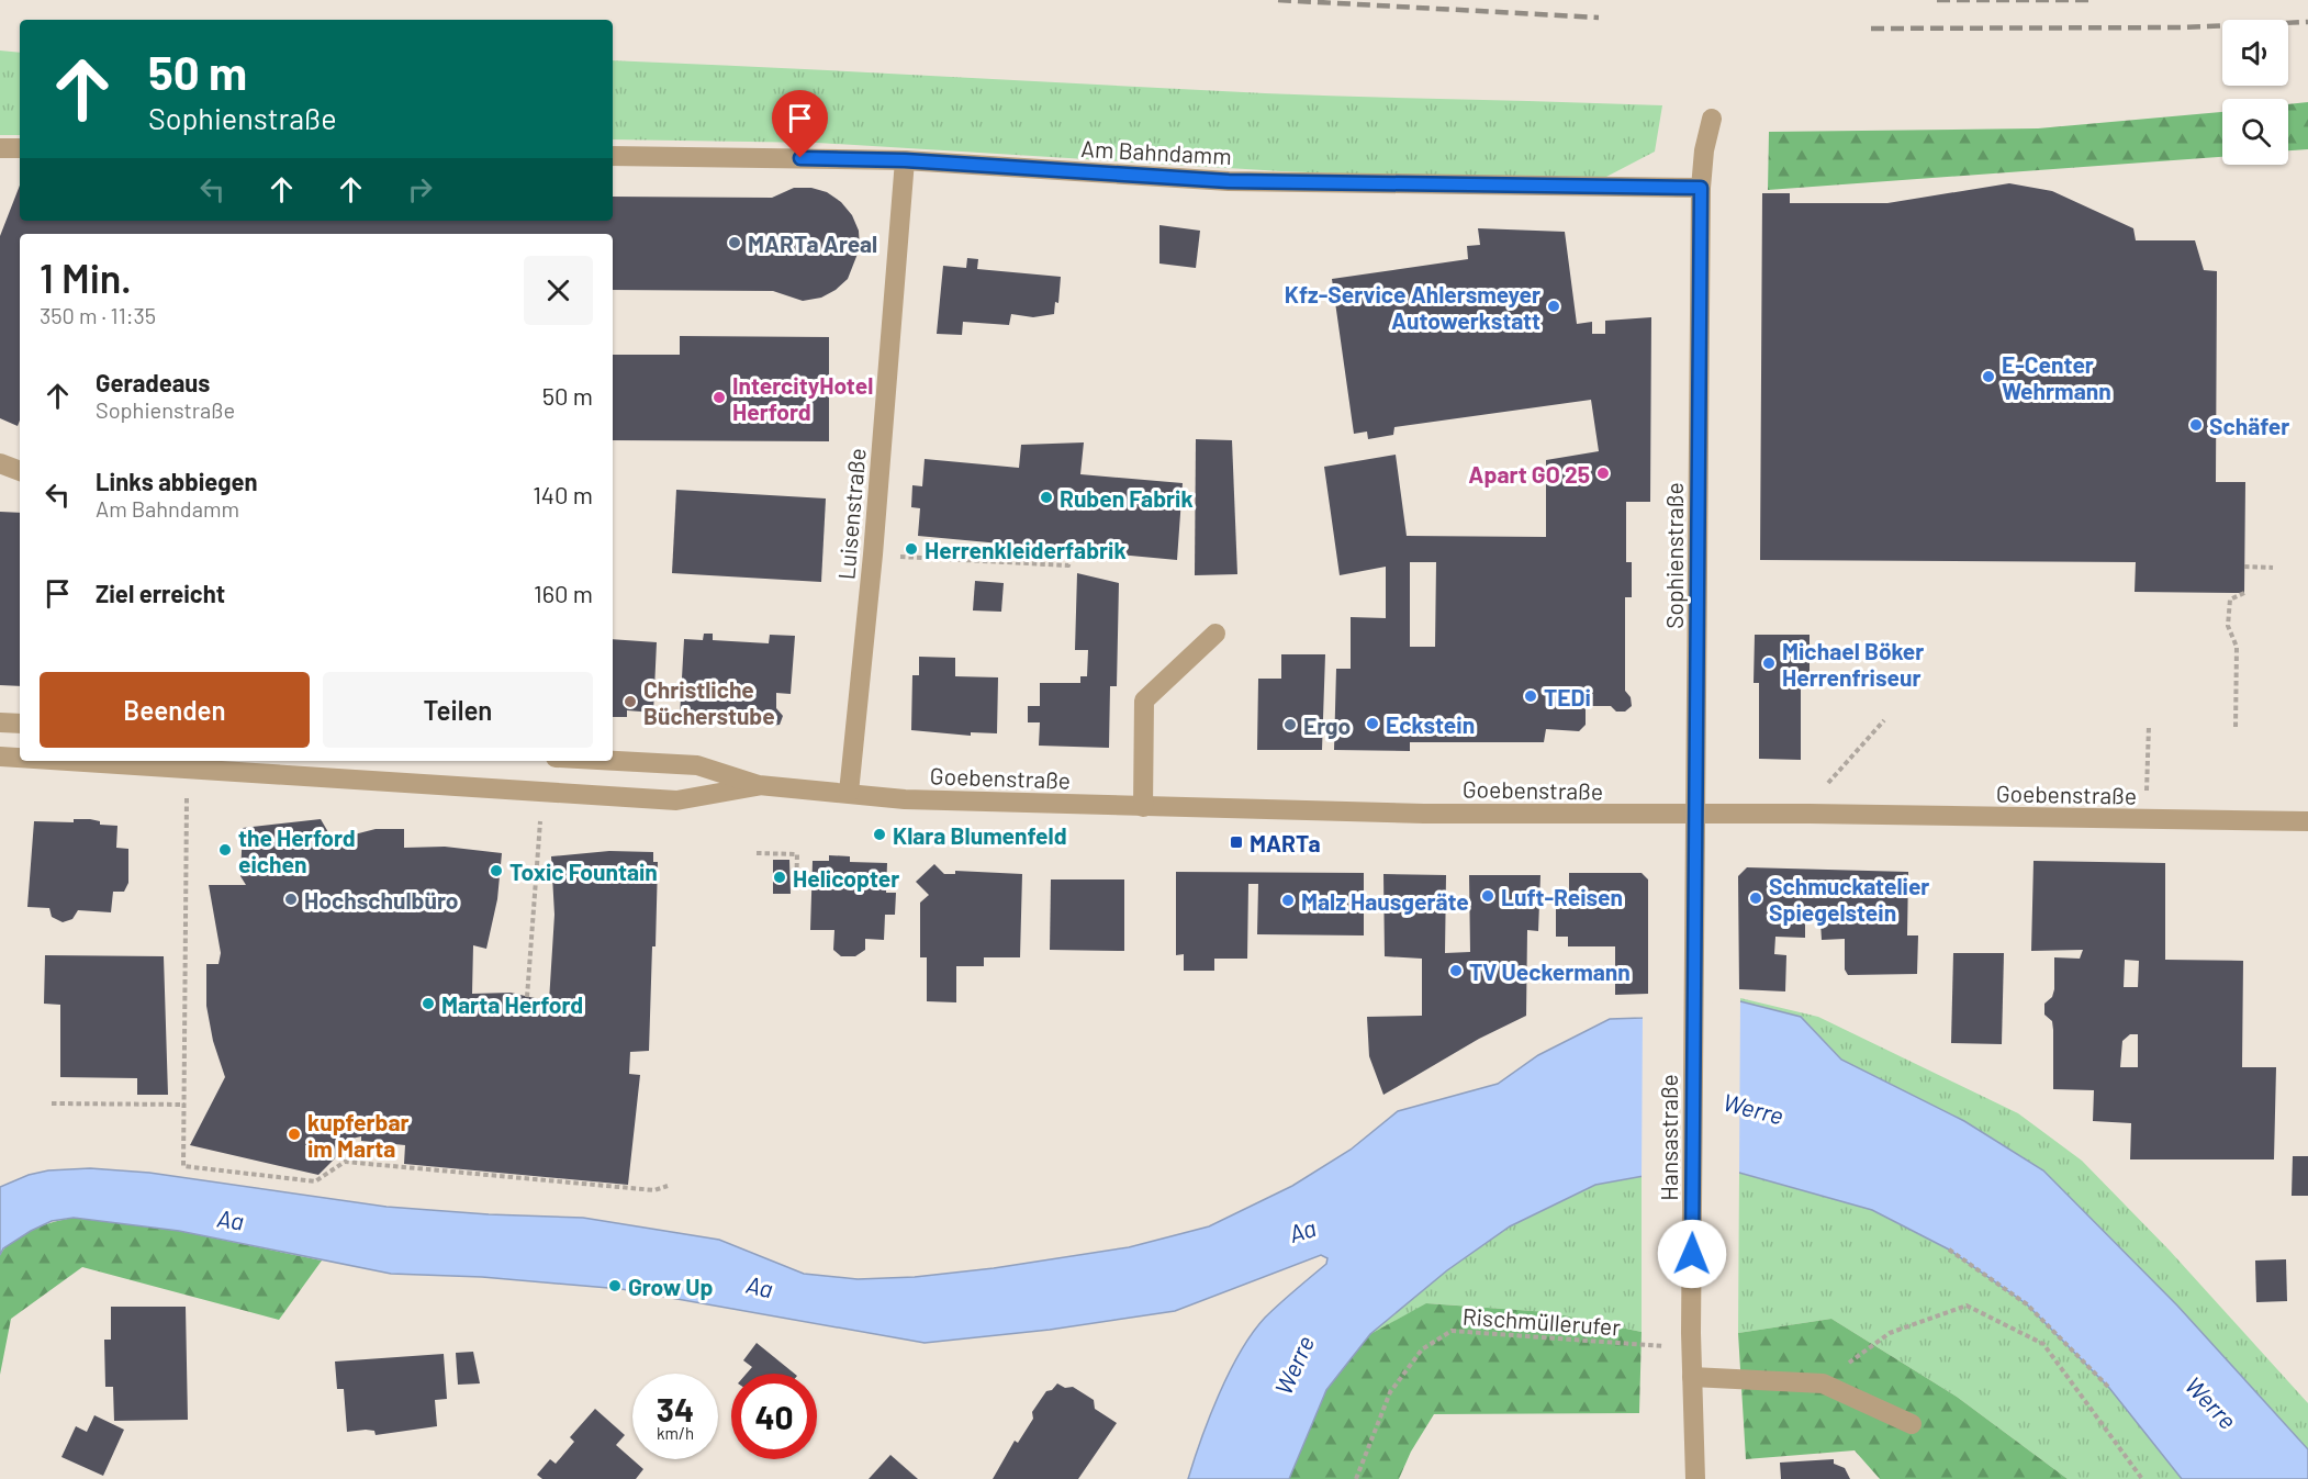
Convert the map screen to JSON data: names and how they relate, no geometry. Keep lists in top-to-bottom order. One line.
{"streets":{"street":["Am Bahndamm","Luisenstraße","Sophienstraße","Goebenstraße","Hansastraße"],"path":["Rischmüllerufer"]},"crossings":[["Am Bahndamm","Luisenstraße"],["Am Bahndamm","Sophienstraße"],["Luisenstraße","Goebenstraße"],["Sophienstraße","Goebenstraße"],["Sophienstraße","Hansastraße"],["Hansastraße","Rischmüllerufer"]],"water":["Werre","Aa"],"places":{"other":["MARTa Areal","Kfz-Service Ahlersmeyer Autowerkstatt","E-Center Wehrmann","IntercityHotel Herford","Schäfer","Apart GO 25","Ruben Fabrik","Herrenkleiderfabrik","Michael Böker Herrenfriseur","TEDi","Christliche Bücherstube","Eckstein","Ergo","Klara Blumenfeld","the Herford eichen","Toxic Fountain","Helicopter","Luft-Reisen","Schmuckatelier Spiegelstein","Hochschulbüro","Malz Hausgeräte","TV Ueckermann","Marta Herford","kupferbar im Marta","Grow Up"],"transit":["MARTa"]},"page":{"turn":["50 m","Sophienstraße"],"heading":["1 Min.","350 m · 11:35"],"list":[{"name":"Geradeaus","note":"Sophienstraße","value":"50 m"},{"name":"Links abbiegen","note":"Am Bahndamm","value":"140 m"},{"name":"Ziel erreicht","value":"160 m"}],"buttons":["Beenden","Teilen"],"speed":"34 km/h","limit":"40"}}
